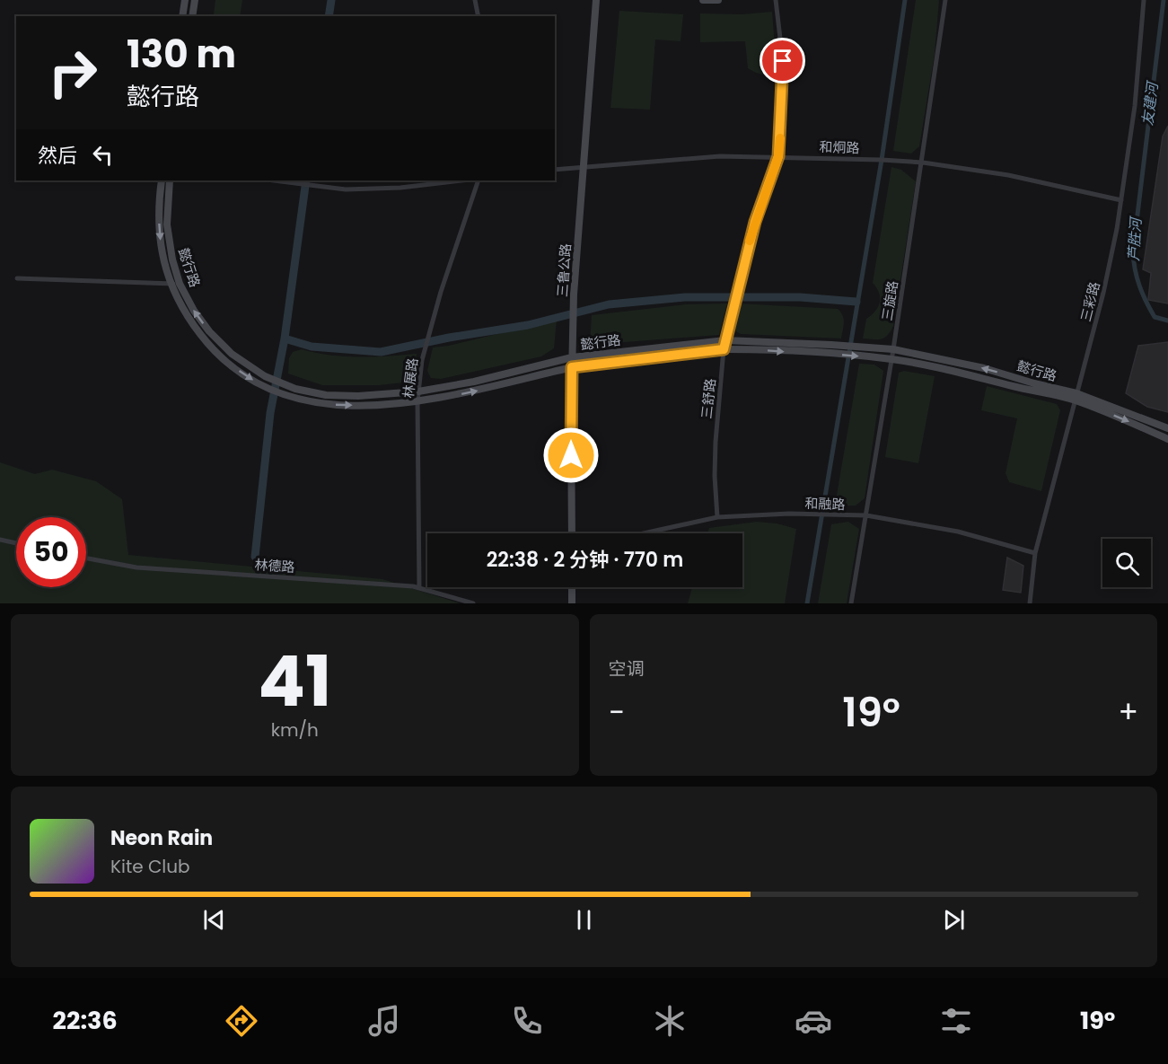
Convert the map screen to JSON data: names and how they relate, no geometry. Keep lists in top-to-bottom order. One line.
{"streets":{"street":["和炯路","懿行路","三鲁公路","三旋路","三彩路","林展路","三舒路","和融路","林德路"]},"crossings":[["和炯路","三鲁公路"],["和炯路","三旋路"],["和炯路","三彩路"],["和炯路","三舒路"],["懿行路","三鲁公路"],["懿行路","三旋路"],["懿行路","三彩路"],["懿行路","林展路"],["懿行路","三舒路"],["三旋路","和融路"],["三彩路","和融路"],["林展路","林德路"],["三舒路","和融路"]],"water":["友建河","芦胜河"],"page":{"turn":["130 m","懿行路"],"then":"然后","limit":"50","trip":"22:38 · 2 分钟 · 770 m","tile":[["41","km/h"],"空调"],"heat":["−","19°","+"],"song":["Neon Rain","Kite Club"],"tabs":["22:36","19°"]}}
